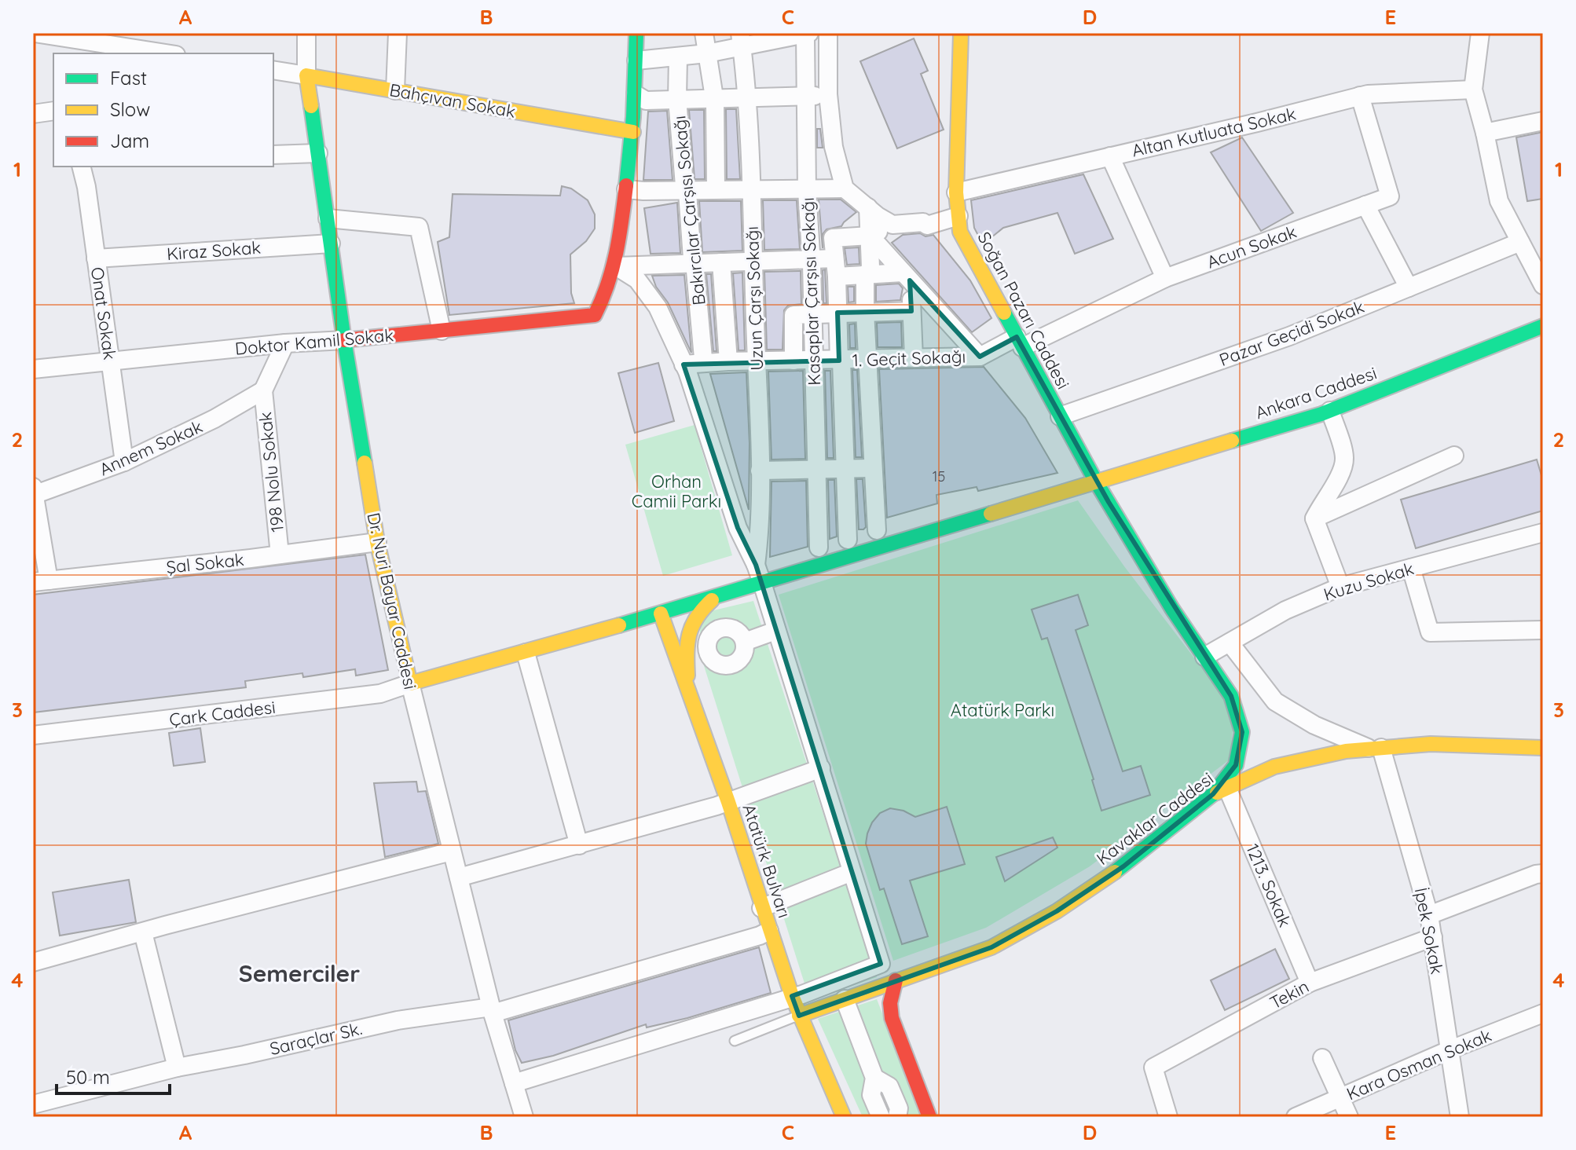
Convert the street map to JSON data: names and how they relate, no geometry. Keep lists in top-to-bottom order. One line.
{"streets":{"main road":["Bahçıvan Sokak","Soğan Pazarı Caddesi","Doktor Kamil Sokak","Ankara Caddesi","Dr. Nuri Bayar Caddesi","Kavaklar Caddesi","Atatürk Bulvarı"],"street":["Altan Kutluata Sokak","Bakırcılar Çarşısı Sokağı","Acun Sokak","Kiraz Sokak","Kasaplar Çarşısı Sokağı","Uzun Çarşı Sokağı","Onat Sokak","Pazar Geçidi Sokak","1. Geçit Sokağı","Annem Sokak","198 Nolu Sokak","Şal Sokak","Kuzu Sokak","Çark Caddesi","1213. Sokak","İpek Sokak","Tekin","Saraçlar Sk.","Kara Osman Sokak"]},"crossings":[["Bahçıvan Sokak","Dr. Nuri Bayar Caddesi"],["Altan Kutluata Sokak","Acun Sokak"],["Altan Kutluata Sokak","Soğan Pazarı Caddesi"],["Bakırcılar Çarşısı Sokağı","1. Geçit Sokağı"],["Acun Sokak","Soğan Pazarı Caddesi"],["Acun Sokak","1. Geçit Sokağı"],["Kiraz Sokak","Onat Sokak"],["Kiraz Sokak","Dr. Nuri Bayar Caddesi"],["Kasaplar Çarşısı Sokağı","1. Geçit Sokağı"],["Uzun Çarşı Sokağı","1. Geçit Sokağı"],["Soğan Pazarı Caddesi","Pazar Geçidi Sokak"],["Soğan Pazarı Caddesi","1. Geçit Sokağı"],["Soğan Pazarı Caddesi","Ankara Caddesi"],["Soğan Pazarı Caddesi","Kuzu Sokak"],["Soğan Pazarı Caddesi","Kavaklar Caddesi"],["Soğan Pazarı Caddesi","1213. Sokak"],["Onat Sokak","Doktor Kamil Sokak"],["Onat Sokak","Annem Sokak"],["Doktor Kamil Sokak","Dr. Nuri Bayar Caddesi"],["Ankara Caddesi","Dr. Nuri Bayar Caddesi"],["Ankara Caddesi","Çark Caddesi"],["Ankara Caddesi","Atatürk Bulvarı"],["Annem Sokak","198 Nolu Sokak"],["198 Nolu Sokak","Şal Sokak"],["Şal Sokak","Dr. Nuri Bayar Caddesi"],["Dr. Nuri Bayar Caddesi","Çark Caddesi"],["Dr. Nuri Bayar Caddesi","Saraçlar Sk."],["Kavaklar Caddesi","Atatürk Bulvarı"],["Kavaklar Caddesi","1213. Sokak"],["Kavaklar Caddesi","İpek Sokak"],["Atatürk Bulvarı","Saraçlar Sk."],["1213. Sokak","Tekin"],["İpek Sokak","Tekin"],["İpek Sokak","Kara Osman Sokak"]],"districts":["Semerciler"],"parks":["Orhan Camii Parkı","Atatürk Parkı"],"house_numbers":["15"],"legend":["Fast","Slow","Jam"],"scale_bar":"50 m","grid":{"columns":["A","B","C","D","E"],"rows":["1","2","3","4"]}}
